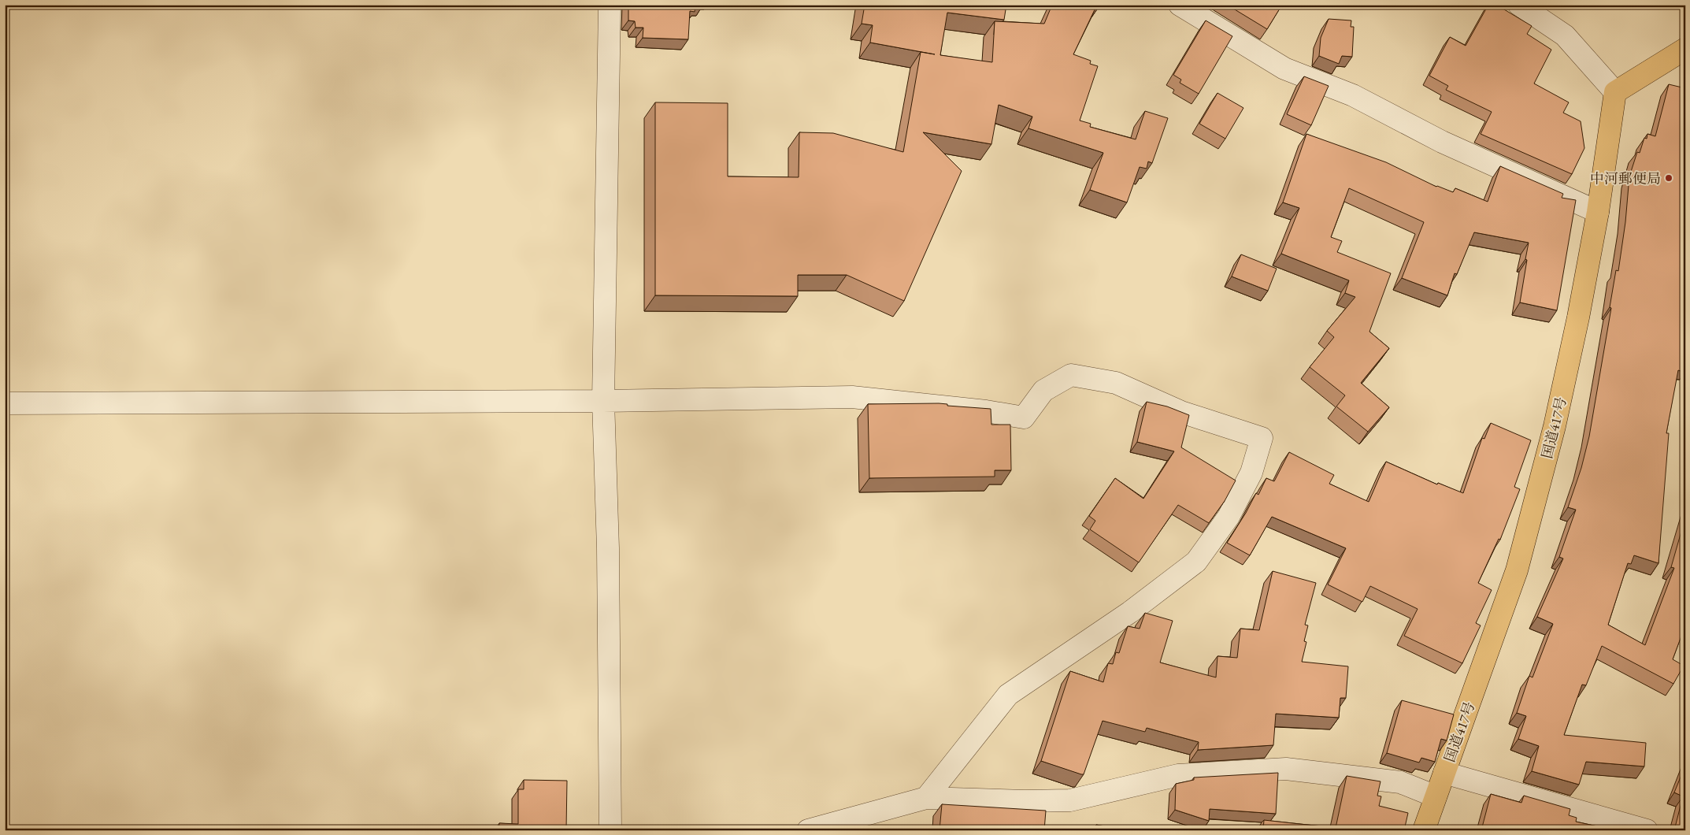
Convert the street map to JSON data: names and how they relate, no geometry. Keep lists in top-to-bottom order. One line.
{"streets":{"highway":["国道417号"]},"places":["中河郵便局"]}
